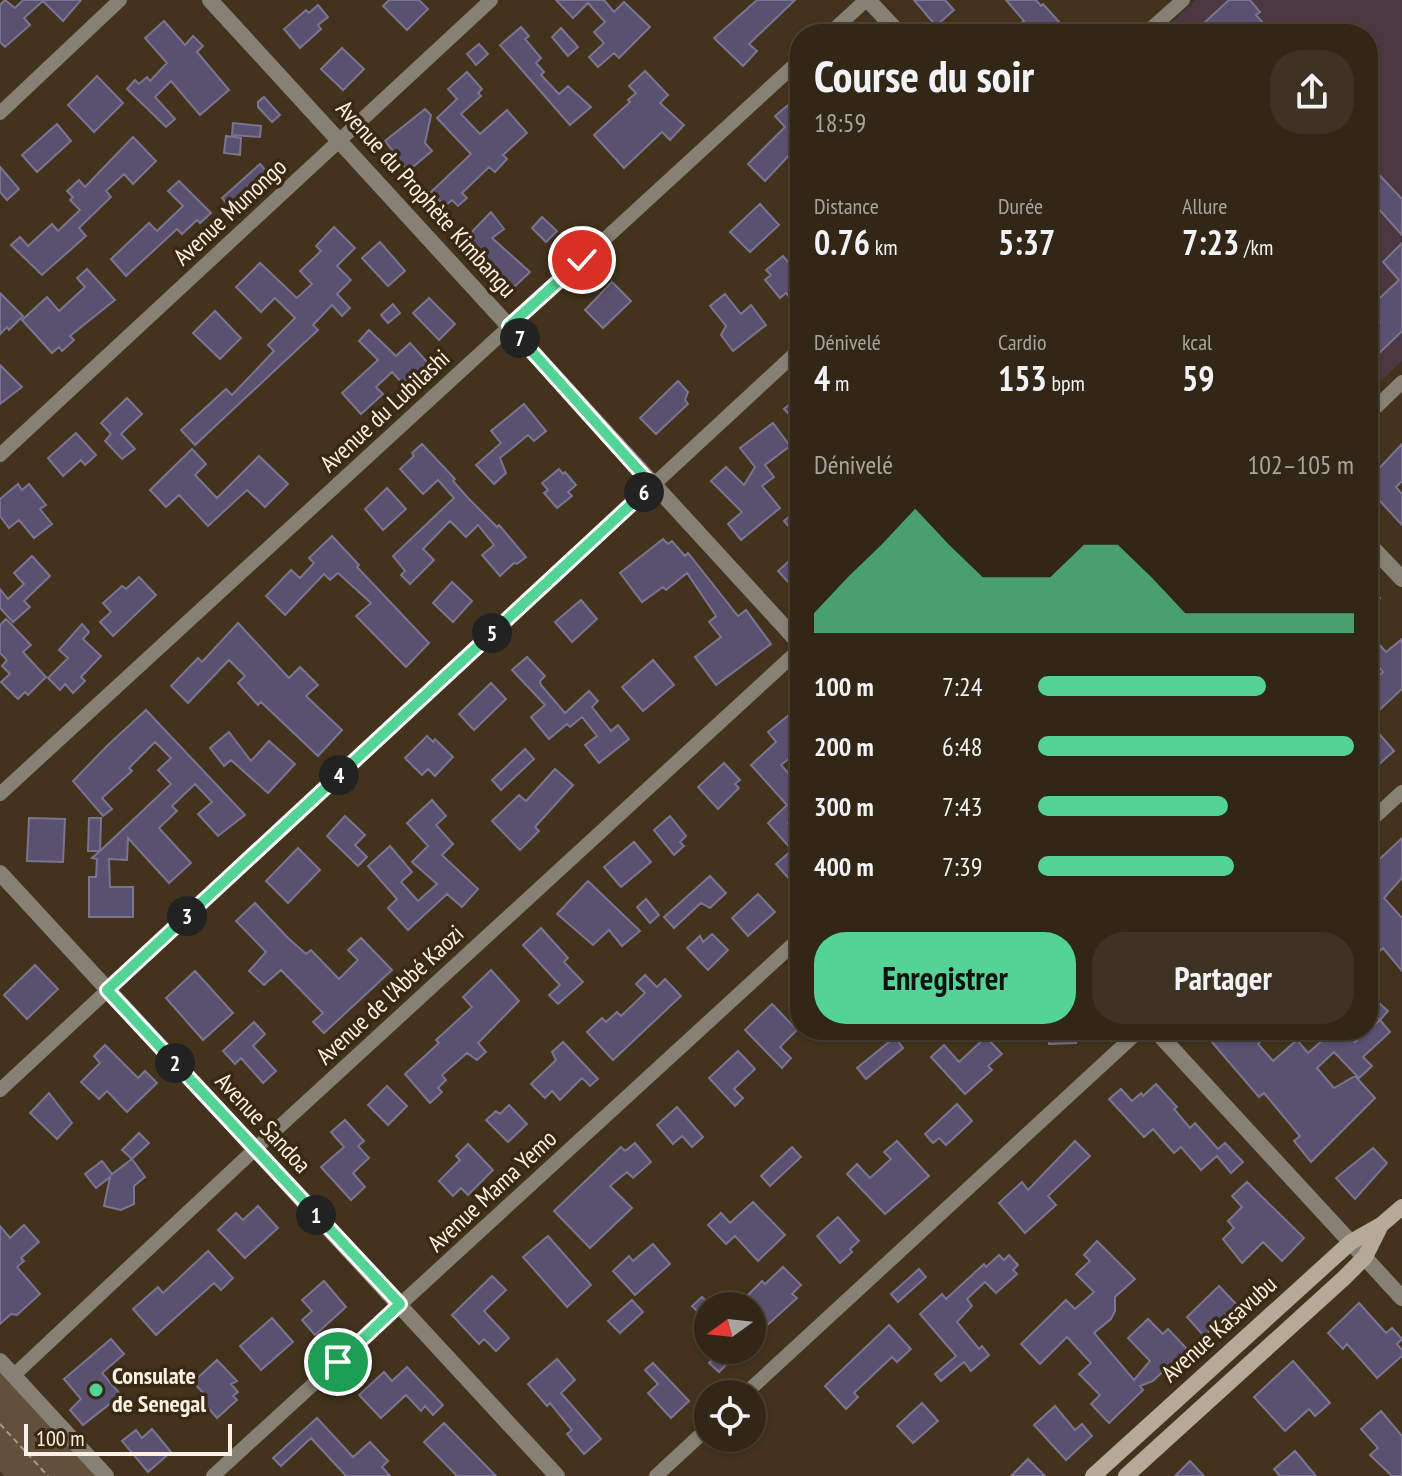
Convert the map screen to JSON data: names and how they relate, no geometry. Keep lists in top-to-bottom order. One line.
{"streets":{"main road":["Avenue Kasavubu"],"street":["Avenue du Prophète Kimbangu","Avenue Munongo","Avenue du Lubilashi","Avenue de l'Abbé Kaozi","Avenue Sandoa","Avenue Mama Yemo"]},"crossings":[["Avenue du Prophète Kimbangu","Avenue Munongo"],["Avenue du Prophète Kimbangu","Avenue du Lubilashi"],["Avenue de l'Abbé Kaozi","Avenue Sandoa"],["Avenue Sandoa","Avenue Mama Yemo"]],"places":["Consulate de Senegal"],"scale_bar":"100 m","north":"left","page":{"heading":["Course du soir","18:59"],"stats":[["Distance","0.76 km"],["Durée","5:37"],["Allure","7:23 /km"],["Dénivelé","4 m"],["Cardio","153 bpm"],["kcal","59"]],"pins":["7","6","5","4","3","2","1"],"chart":["Dénivelé","102–105 m"],"list":[{"name":"100 m","note":"7:24"},{"name":"200 m","note":"6:48"},{"name":"300 m","note":"7:43"},{"name":"400 m","note":"7:39"}],"buttons":["Enregistrer","Partager"],"scale":"100 m"}}
